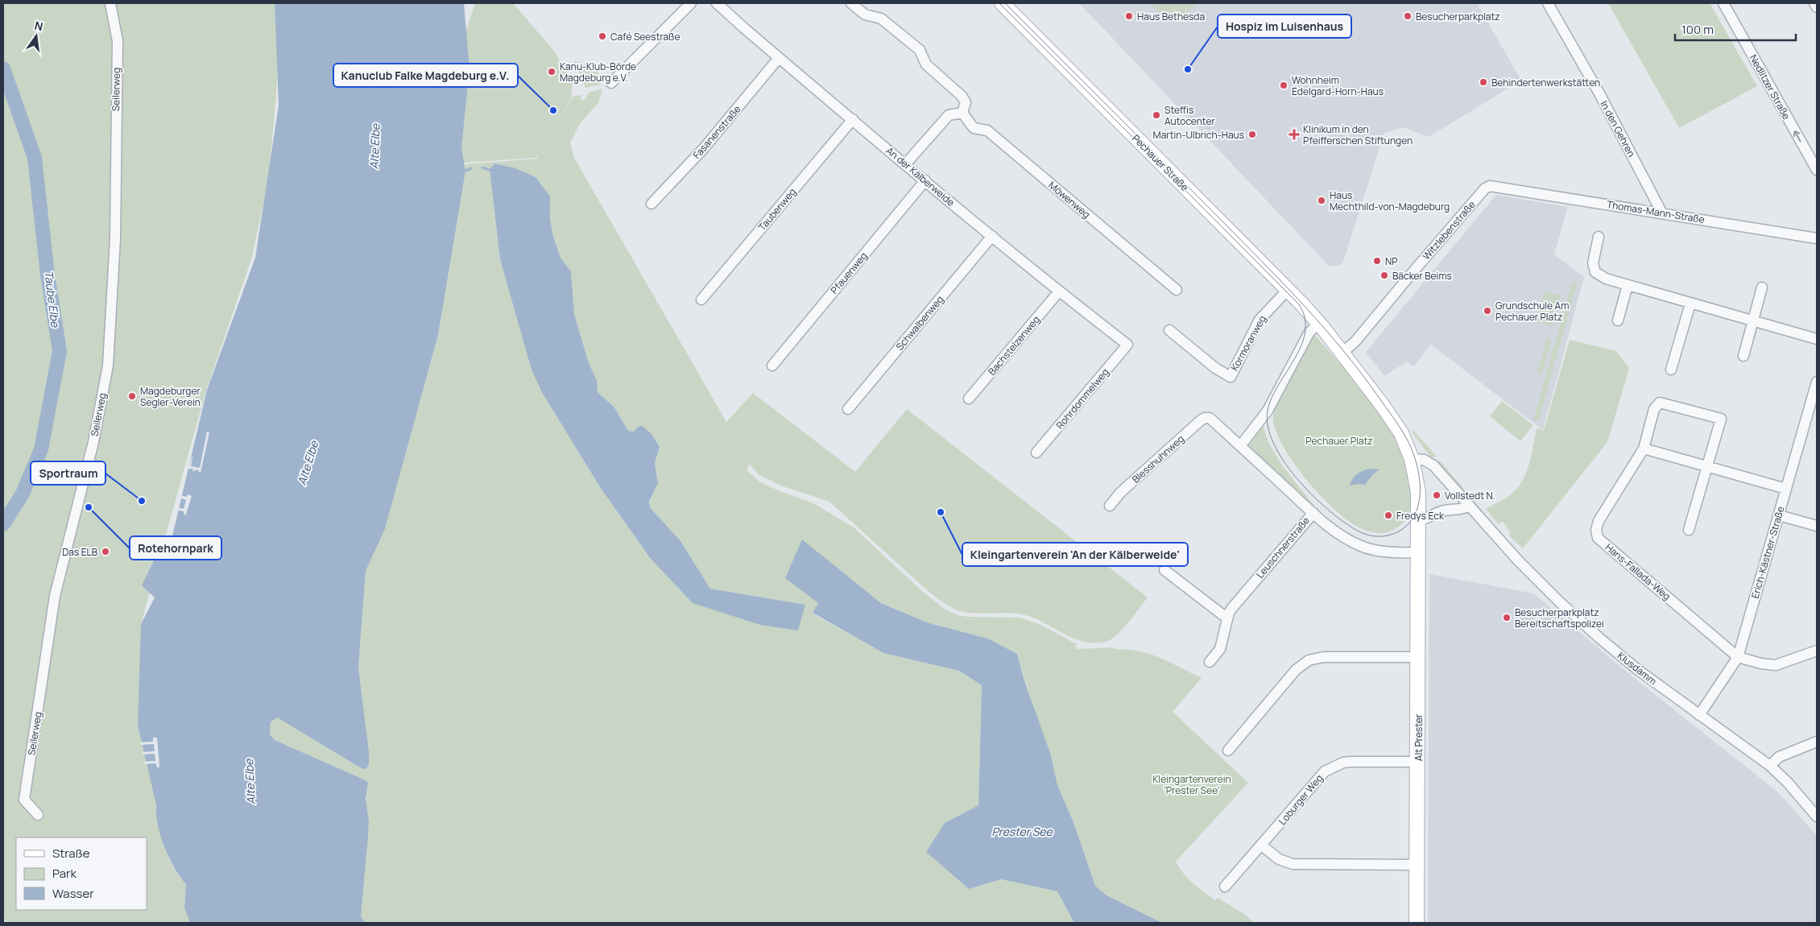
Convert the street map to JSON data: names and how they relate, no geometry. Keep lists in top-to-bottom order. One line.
{"streets":{"main road":["Pechauer Straße","Alt Prester"],"street":["Nedlitzer Straße","Seilerweg","In den Gehren","Fasanenstraße","An der Kälberweide","Möwenweg","Taubenweg","Thomas-Mann-Straße","Witzlebenstraße","Pfauenweg","Schwalbenweg","Kormoranweg","Bachstelzenweg","Rohrdommelweg","Blesshuhnweg","Leuschnerstraße","Erich-Kästner-Straße","Hans-Fallada-Weg","Klusdamm","Loburger Weg"]},"crossings":[["In den Gehren","Thomas-Mann-Straße"],["Fasanenstraße","An der Kälberweide"],["Pechauer Straße","Kormoranweg"],["An der Kälberweide","Taubenweg"],["An der Kälberweide","Pfauenweg"],["An der Kälberweide","Schwalbenweg"],["An der Kälberweide","Bachstelzenweg"],["An der Kälberweide","Rohrdommelweg"],["Thomas-Mann-Straße","Witzlebenstraße"],["Blesshuhnweg","Leuschnerstraße"],["Erich-Kästner-Straße","Hans-Fallada-Weg"],["Erich-Kästner-Straße","Klusdamm"],["Alt Prester","Loburger Weg"]],"one_way":["Nedlitzer Straße"],"water":["Alte Elbe","Taube Elbe","Prester See"],"parks":["Pechauer Platz","Kleingartenverein 'Prester See'"],"places":{"other":["Haus Bethesda","Besucherparkplatz","Café Seestraße","Hospiz im Luisenhaus","Kanu-Klub-Börde Magdeburg e.V.","Behindertenwerkstätten","Wohnheim Edelgard-Horn-Haus","Kanuclub Falke Magdeburg e.V.","Steffis Autocenter","Martin-Ulbrich-Haus","Haus Mechthild-von-Magdeburg","NP","Bäcker Beims","Grundschule Am Pechauer Platz","Magdeburger Segler-Verein","Vollstedt N.","Sportraum","Rotehornpark","Kleingartenverein 'An der Kälberweide'","Fredys Eck","Das ELB","Besucherparkplatz Bereitschaftspolizei"],"health":["Klinikum in den Pfeifferschen Stiftungen"]},"legend":["Straße","Park","Wasser"],"scale_bar":"100 m","north":"top"}
